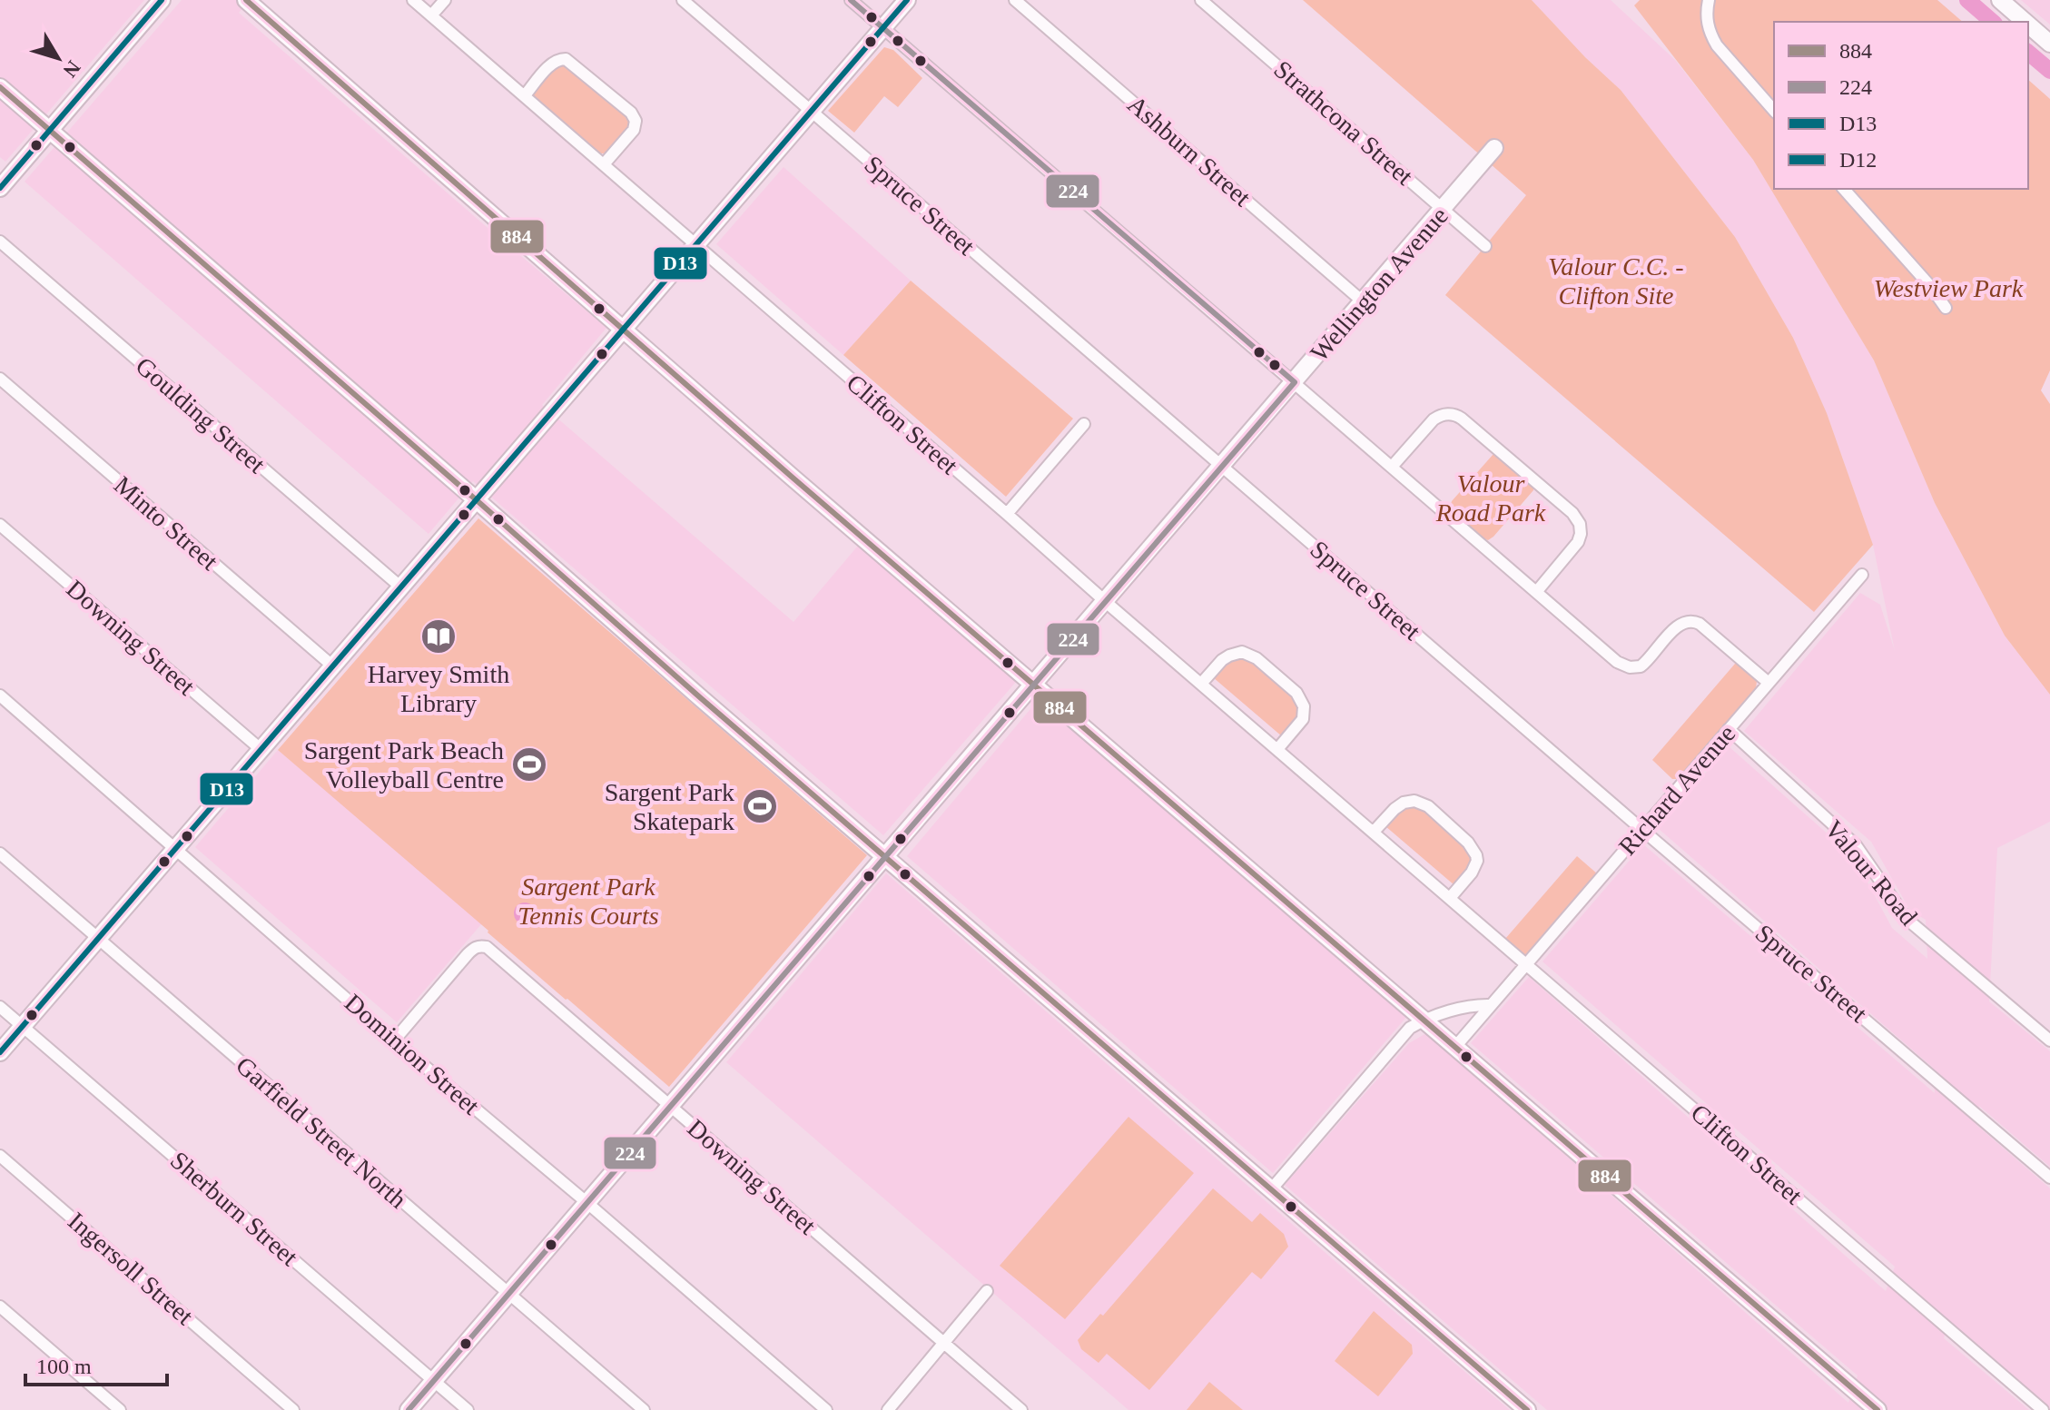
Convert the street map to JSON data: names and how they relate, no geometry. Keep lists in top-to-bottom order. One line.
{"streets":{"main road":["Wellington Avenue"],"street":["Strathcona Street","Ashburn Street","Spruce Street","Goulding Street","Clifton Street","Minto Street","Downing Street","Richard Avenue","Valour Road","Dominion Street","Garfield Street North","Sherburn Street","Ingersoll Street"]},"crossings":[["Strathcona Street","Wellington Avenue"],["Ashburn Street","Wellington Avenue"],["Spruce Street","Wellington Avenue"],["Spruce Street","Richard Avenue"],["Wellington Avenue","Clifton Street"],["Wellington Avenue","Downing Street"],["Wellington Avenue","Dominion Street"],["Wellington Avenue","Garfield Street North"],["Wellington Avenue","Sherburn Street"],["Clifton Street","Richard Avenue"],["Downing Street","Dominion Street"],["Richard Avenue","Valour Road"]],"parks":["Valour C.C. - Clifton Site","Westview Park","Valour Road Park","Sargent Park Tennis Courts"],"places":{"library":["Harvey Smith Library"],"sports":["Sargent Park Beach Volleyball Centre","Sargent Park Skatepark"]},"lines":["transit line 884","transit line 224","transit line D13","transit line D12"],"legend":["884","224","D13","D12"],"scale_bar":"100 m","north":"bottom right"}
